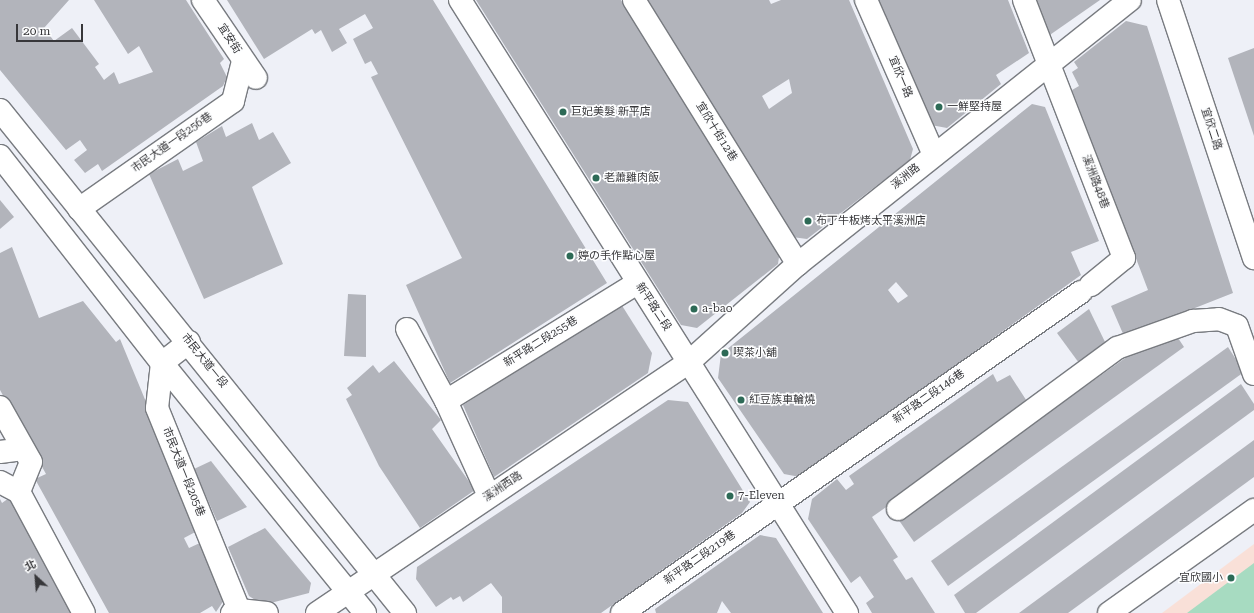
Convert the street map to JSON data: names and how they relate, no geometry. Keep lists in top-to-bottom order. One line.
{"streets":{"street":["宜安街","宜欣一路","宜欣二路","宜欣十街12巷","市民大道一段256巷","溪洲路","溪洲路48巷","新平路二段","新平路二段255巷","市民大道一段","新平路二段146巷","市民大道一段205巷","溪洲西路","新平路二段219巷"]},"crossings":[["宜安街","市民大道一段256巷"],["宜欣一路","溪洲路"],["宜欣十街12巷","溪洲路"],["市民大道一段256巷","市民大道一段"],["溪洲路","溪洲路48巷"],["溪洲路","新平路二段"],["溪洲路","溪洲西路"],["溪洲路48巷","新平路二段146巷"],["新平路二段","新平路二段255巷"],["新平路二段","新平路二段146巷"],["新平路二段","溪洲西路"],["新平路二段","新平路二段219巷"],["市民大道一段","溪洲西路"],["新平路二段146巷","新平路二段219巷"]],"places":["一鮮堅持屋","巨妃美髮 新平店","老蕭雞肉飯","布丁牛板烤太平溪洲店","婷の手作點心屋","a-bao","喫茶小舖","紅豆族車輪燒","7-Eleven","宜欣國小"],"scale_bar":"20 m","north":"top left"}
